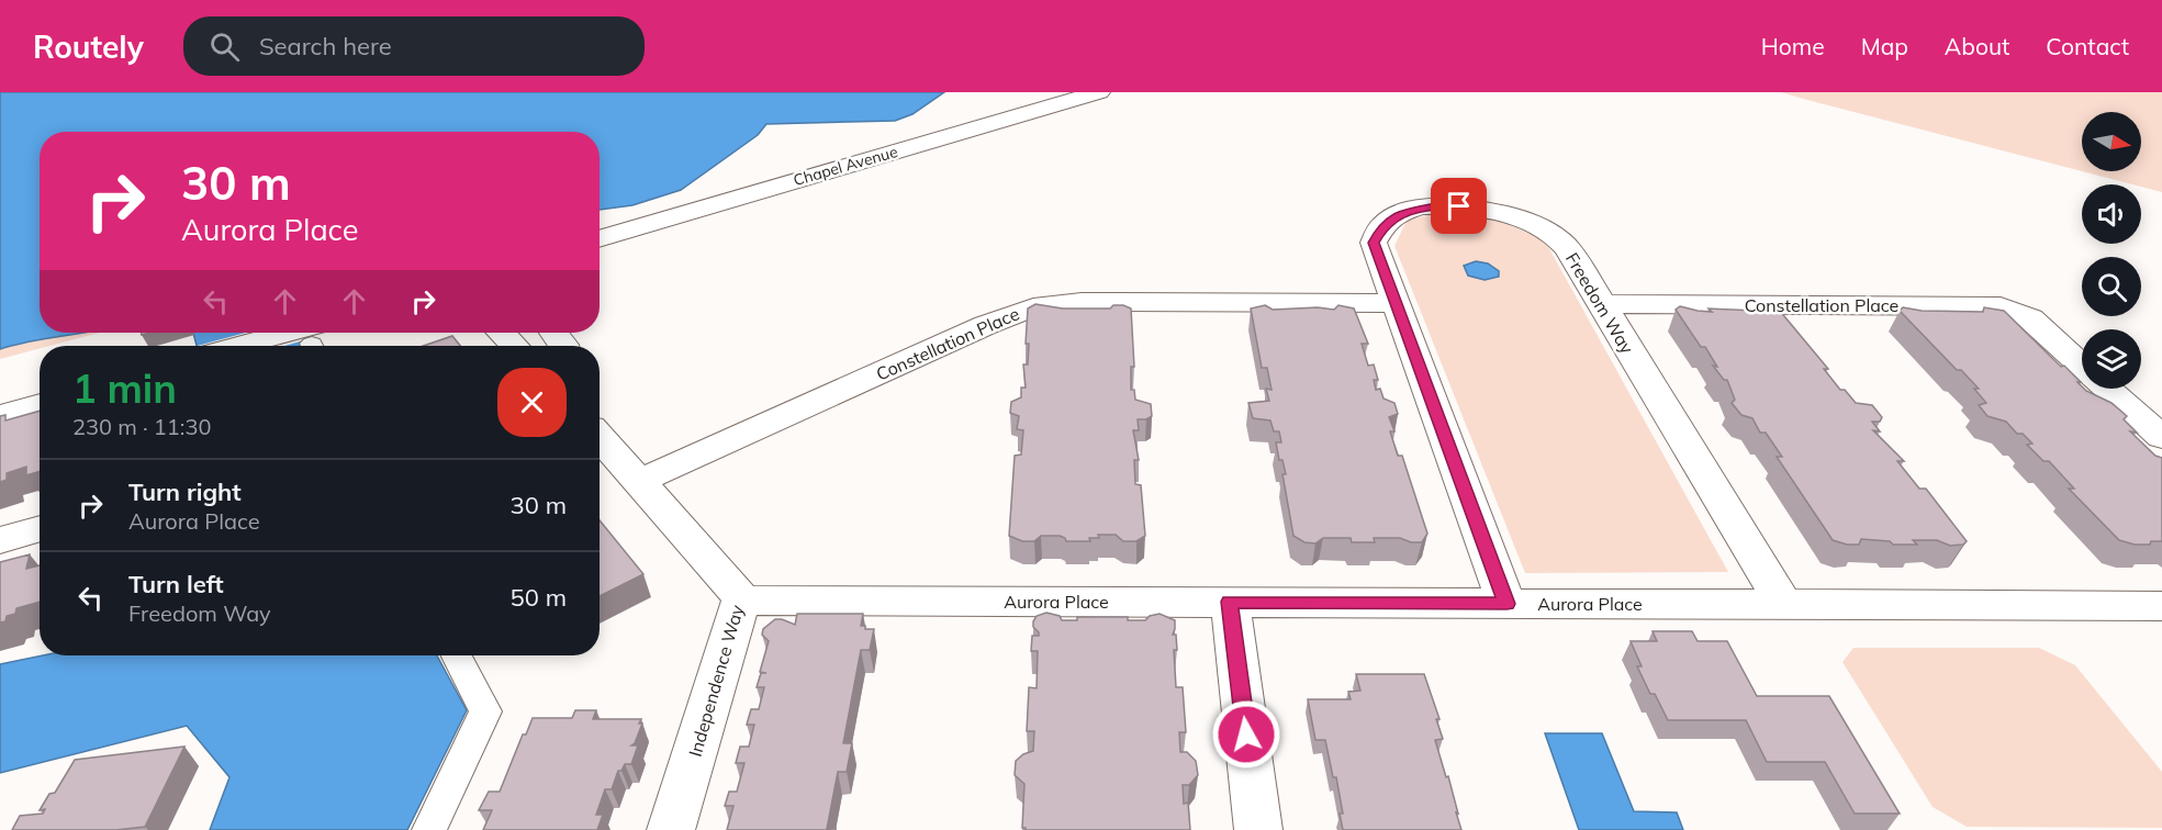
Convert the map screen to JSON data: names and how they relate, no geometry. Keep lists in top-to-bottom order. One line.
{"streets":{"street":["Chapel Avenue","Freedom Way","Constellation Place","Aurora Place","Independence Way"]},"crossings":[["Freedom Way","Constellation Place"],["Freedom Way","Aurora Place"],["Constellation Place","Independence Way"],["Aurora Place","Independence Way"]],"north":"right","page":{"header":"Routely","search":"Search here","nav":["Home","Map","About","Contact"],"turn":["30 m","Aurora Place"],"heading":["1 min","230 m · 11:30"],"list":[{"name":"Turn right","note":"Aurora Place","value":"30 m"},{"name":"Turn left","note":"Freedom Way","value":"50 m"}]}}
